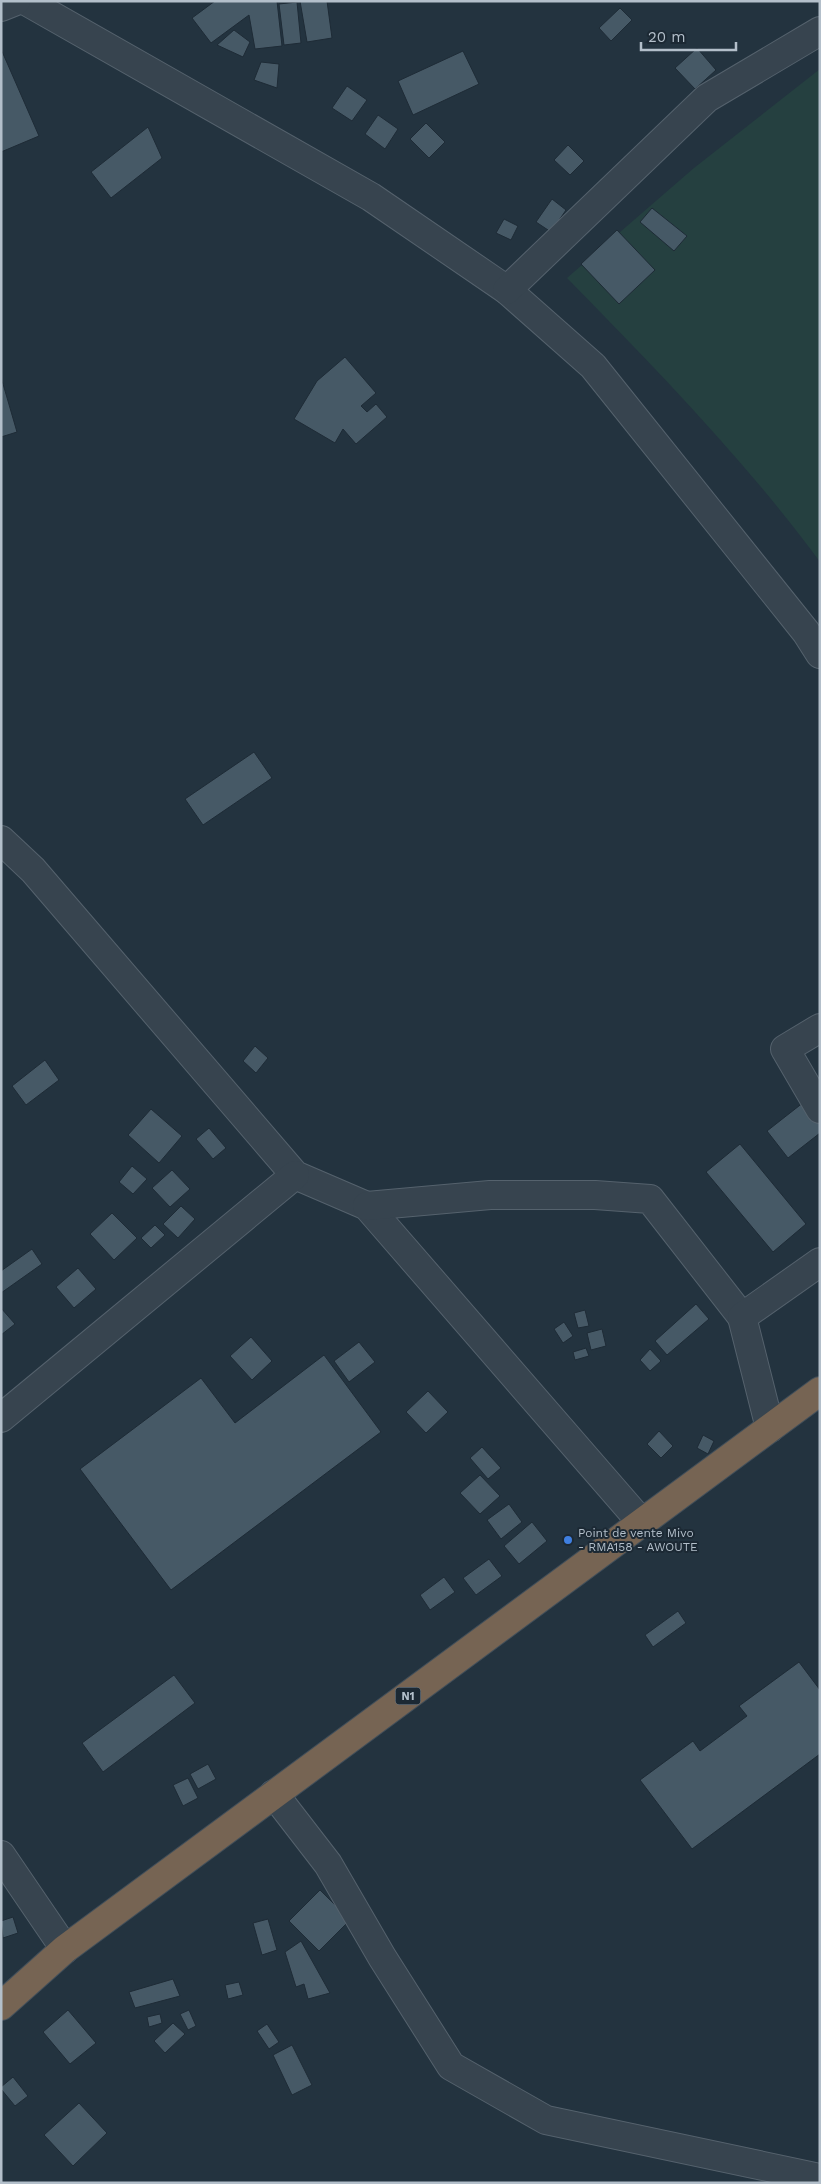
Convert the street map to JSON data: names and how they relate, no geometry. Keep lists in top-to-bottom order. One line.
{"streets":{"highway":["N1"]},"places":["Point de vente Mivo - RMA158 - AWOUTE"],"scale_bar":"20 m"}
